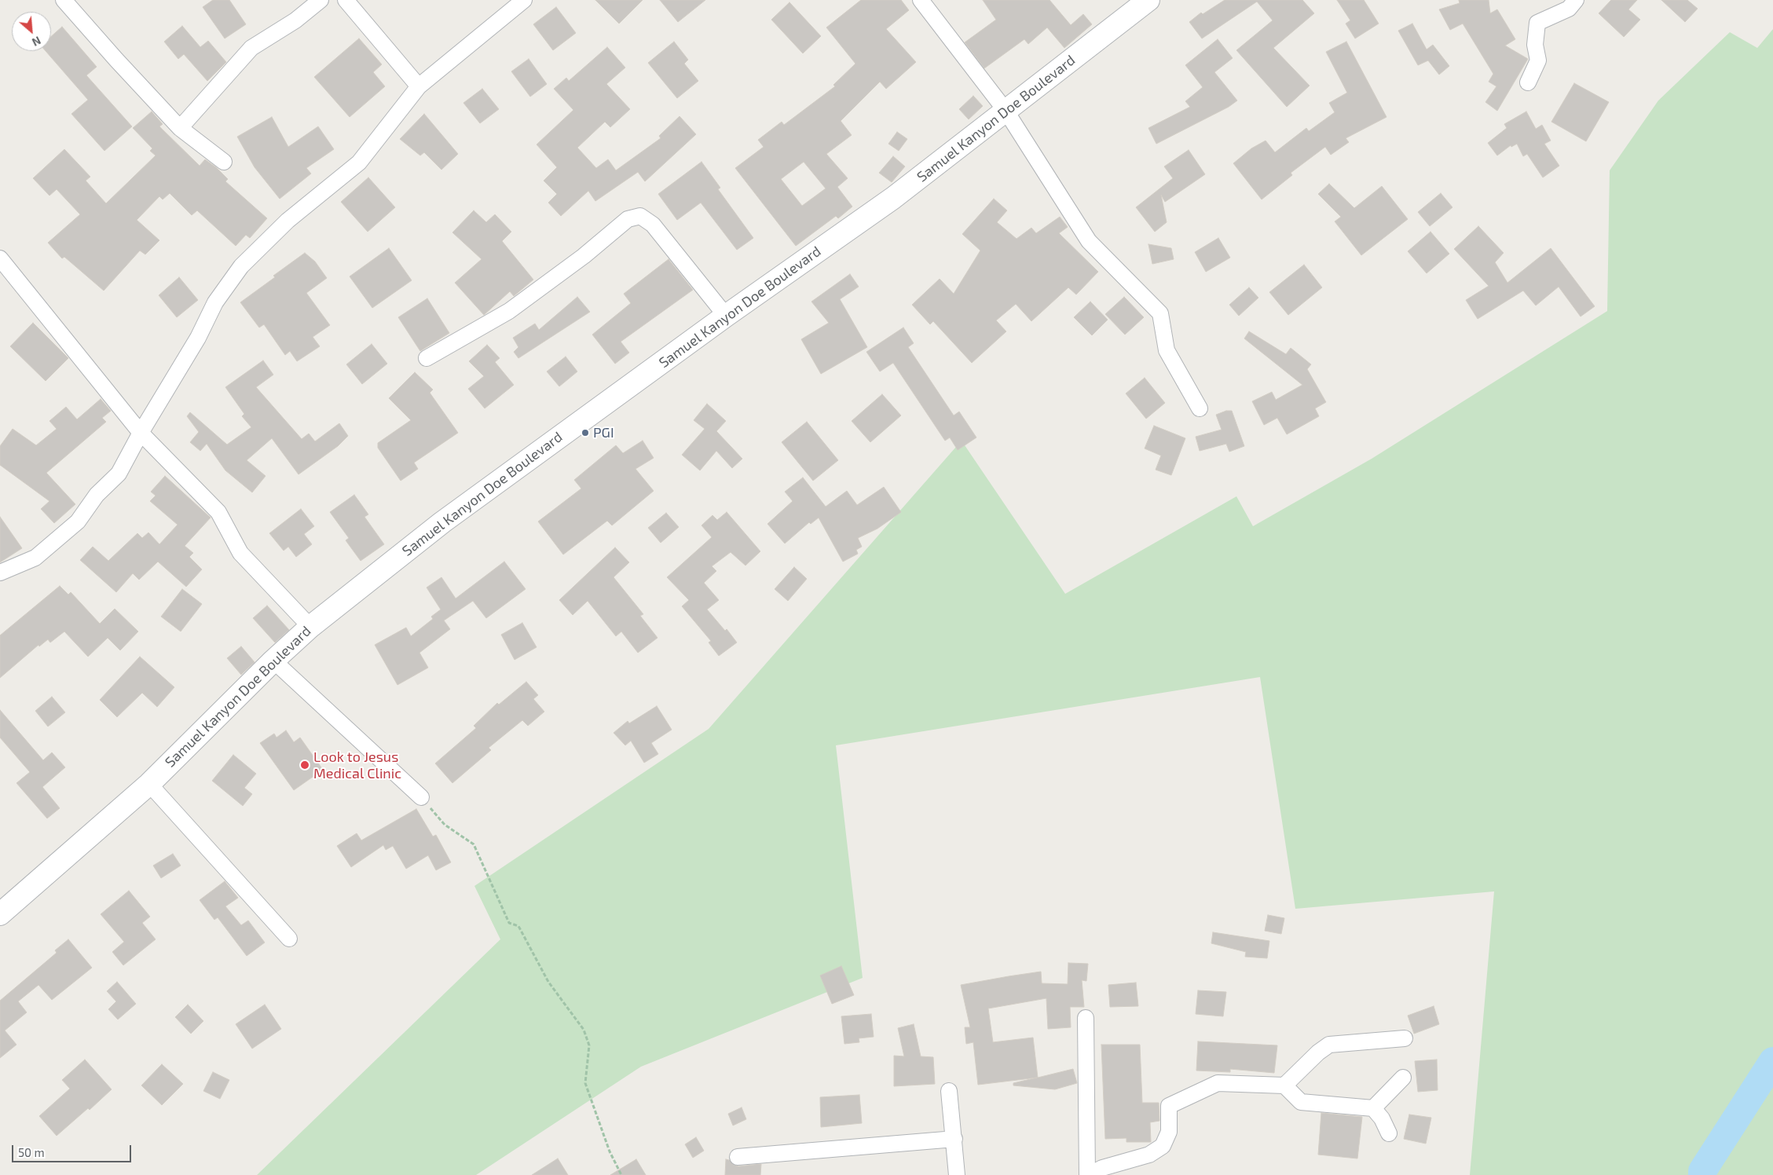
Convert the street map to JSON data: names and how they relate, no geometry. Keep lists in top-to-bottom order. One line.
{"streets":{"street":["Samuel Kanyon Doe Boulevard"]},"places":["PGI","Look to Jesus Medical Clinic"],"scale_bar":"50 m","north":"bottom right"}
